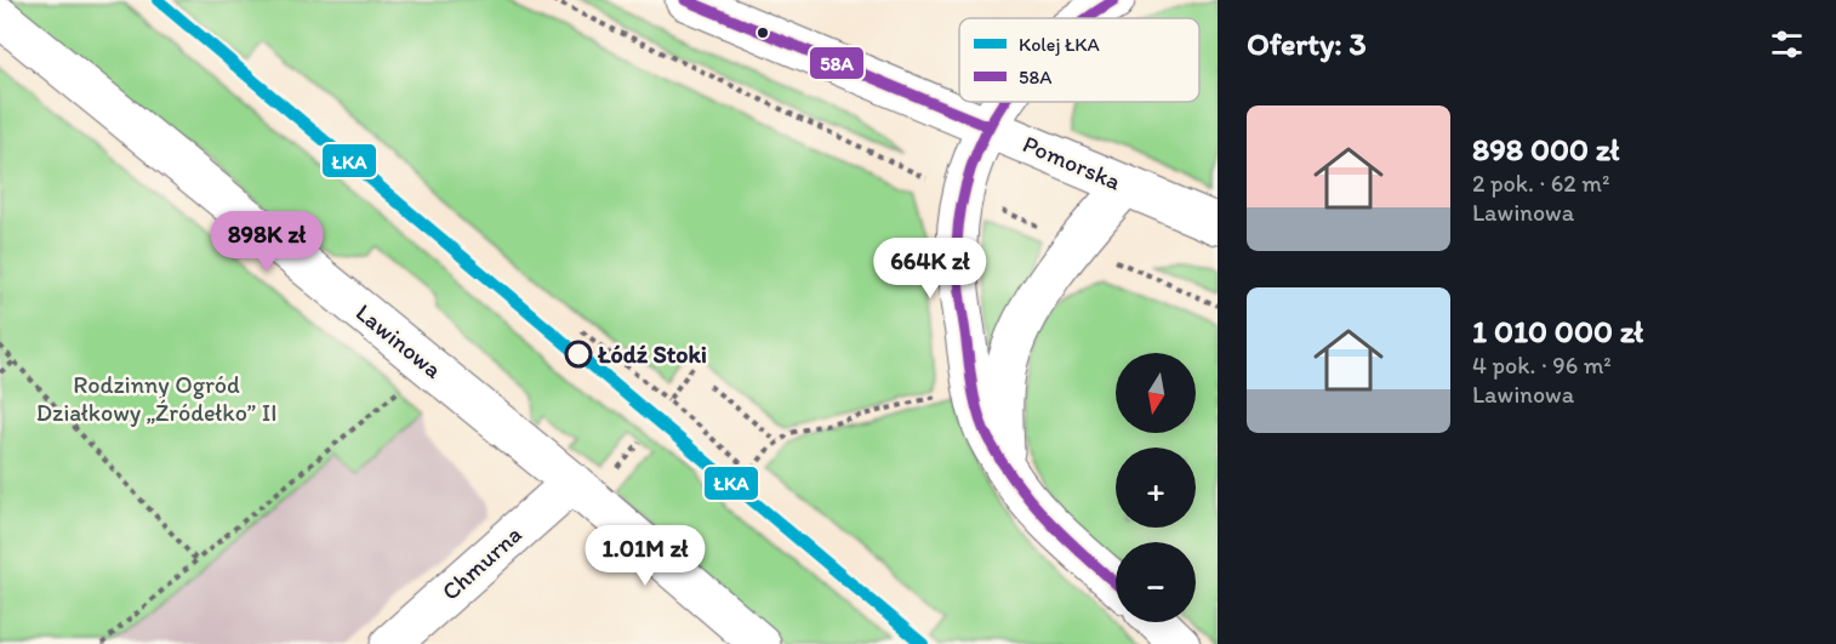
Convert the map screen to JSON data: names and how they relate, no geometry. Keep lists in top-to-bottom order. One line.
{"streets":{"street":["Pomorska","Lawinowa","Chmurna"]},"crossings":[["Lawinowa","Chmurna"]],"parks":["Rodzinny Ogród Działkowy „Źródełko” II"],"places":["Łódź Stoki"],"lines":["rail line ŁKA","transit line 58A"],"legend":["Kolej ŁKA","58A"],"north":"bottom","page":{"heading":"Oferty: 3","list":[{"name":"898 000 zł","note":"2 pok. · 62 m² · Lawinowa"},{"name":"1 010 000 zł","note":"4 pok. · 96 m² · Lawinowa"}],"price":["898K zł","664K zł","1.01M zł"],"map_buttons":["+","−"]}}
